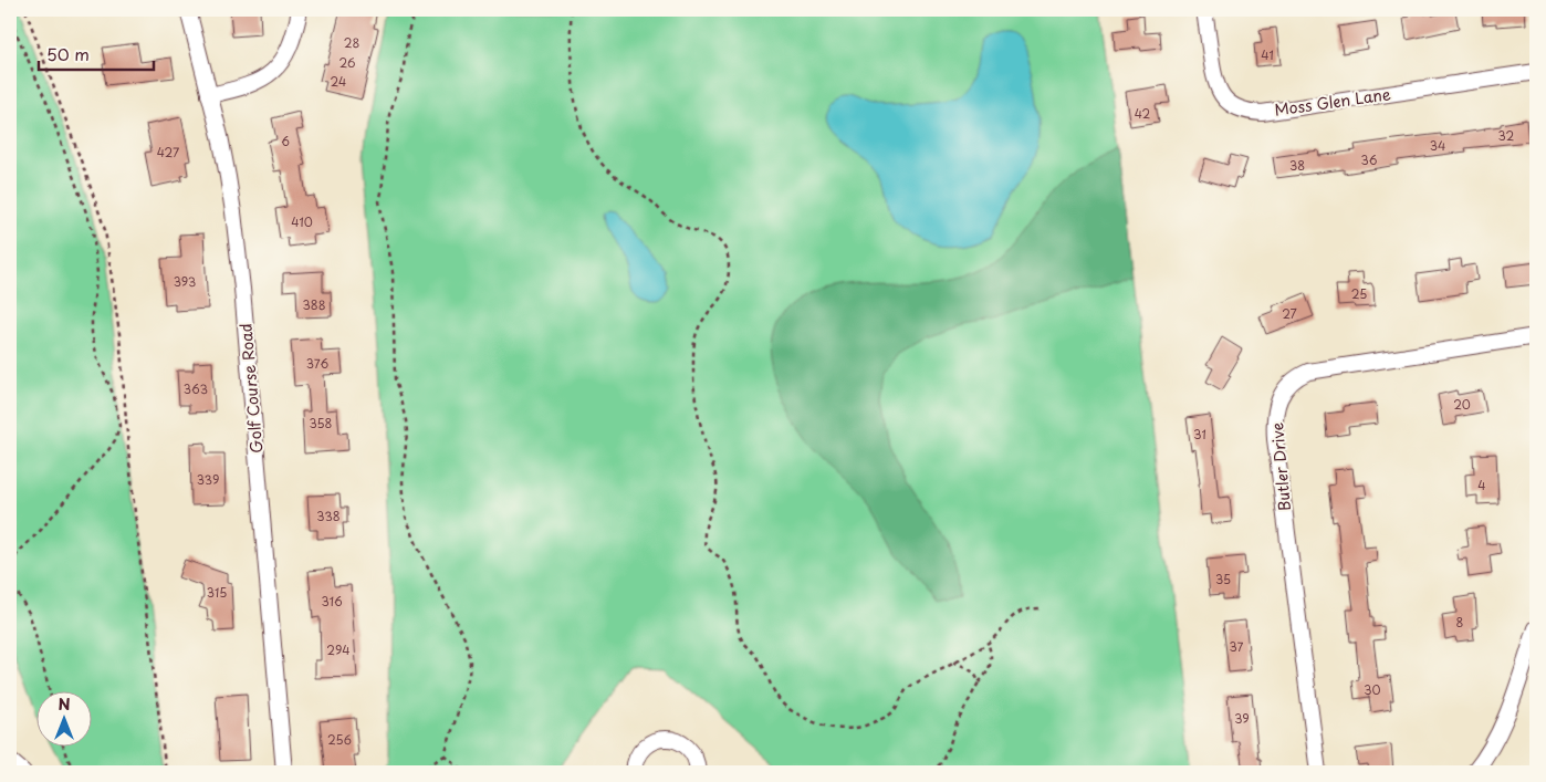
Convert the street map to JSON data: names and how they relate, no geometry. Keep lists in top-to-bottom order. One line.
{"streets":{"street":["Moss Glen Lane","Golf Course Road","Butler Drive"]},"house_numbers":["28","41","26","24","42","32","6","34","427","36","38","410","393","25","388","27","376","363","20","358","31","339","4","338","35","315","316","8","37","294","30","39","256"],"scale_bar":"50 m","north":"top"}
